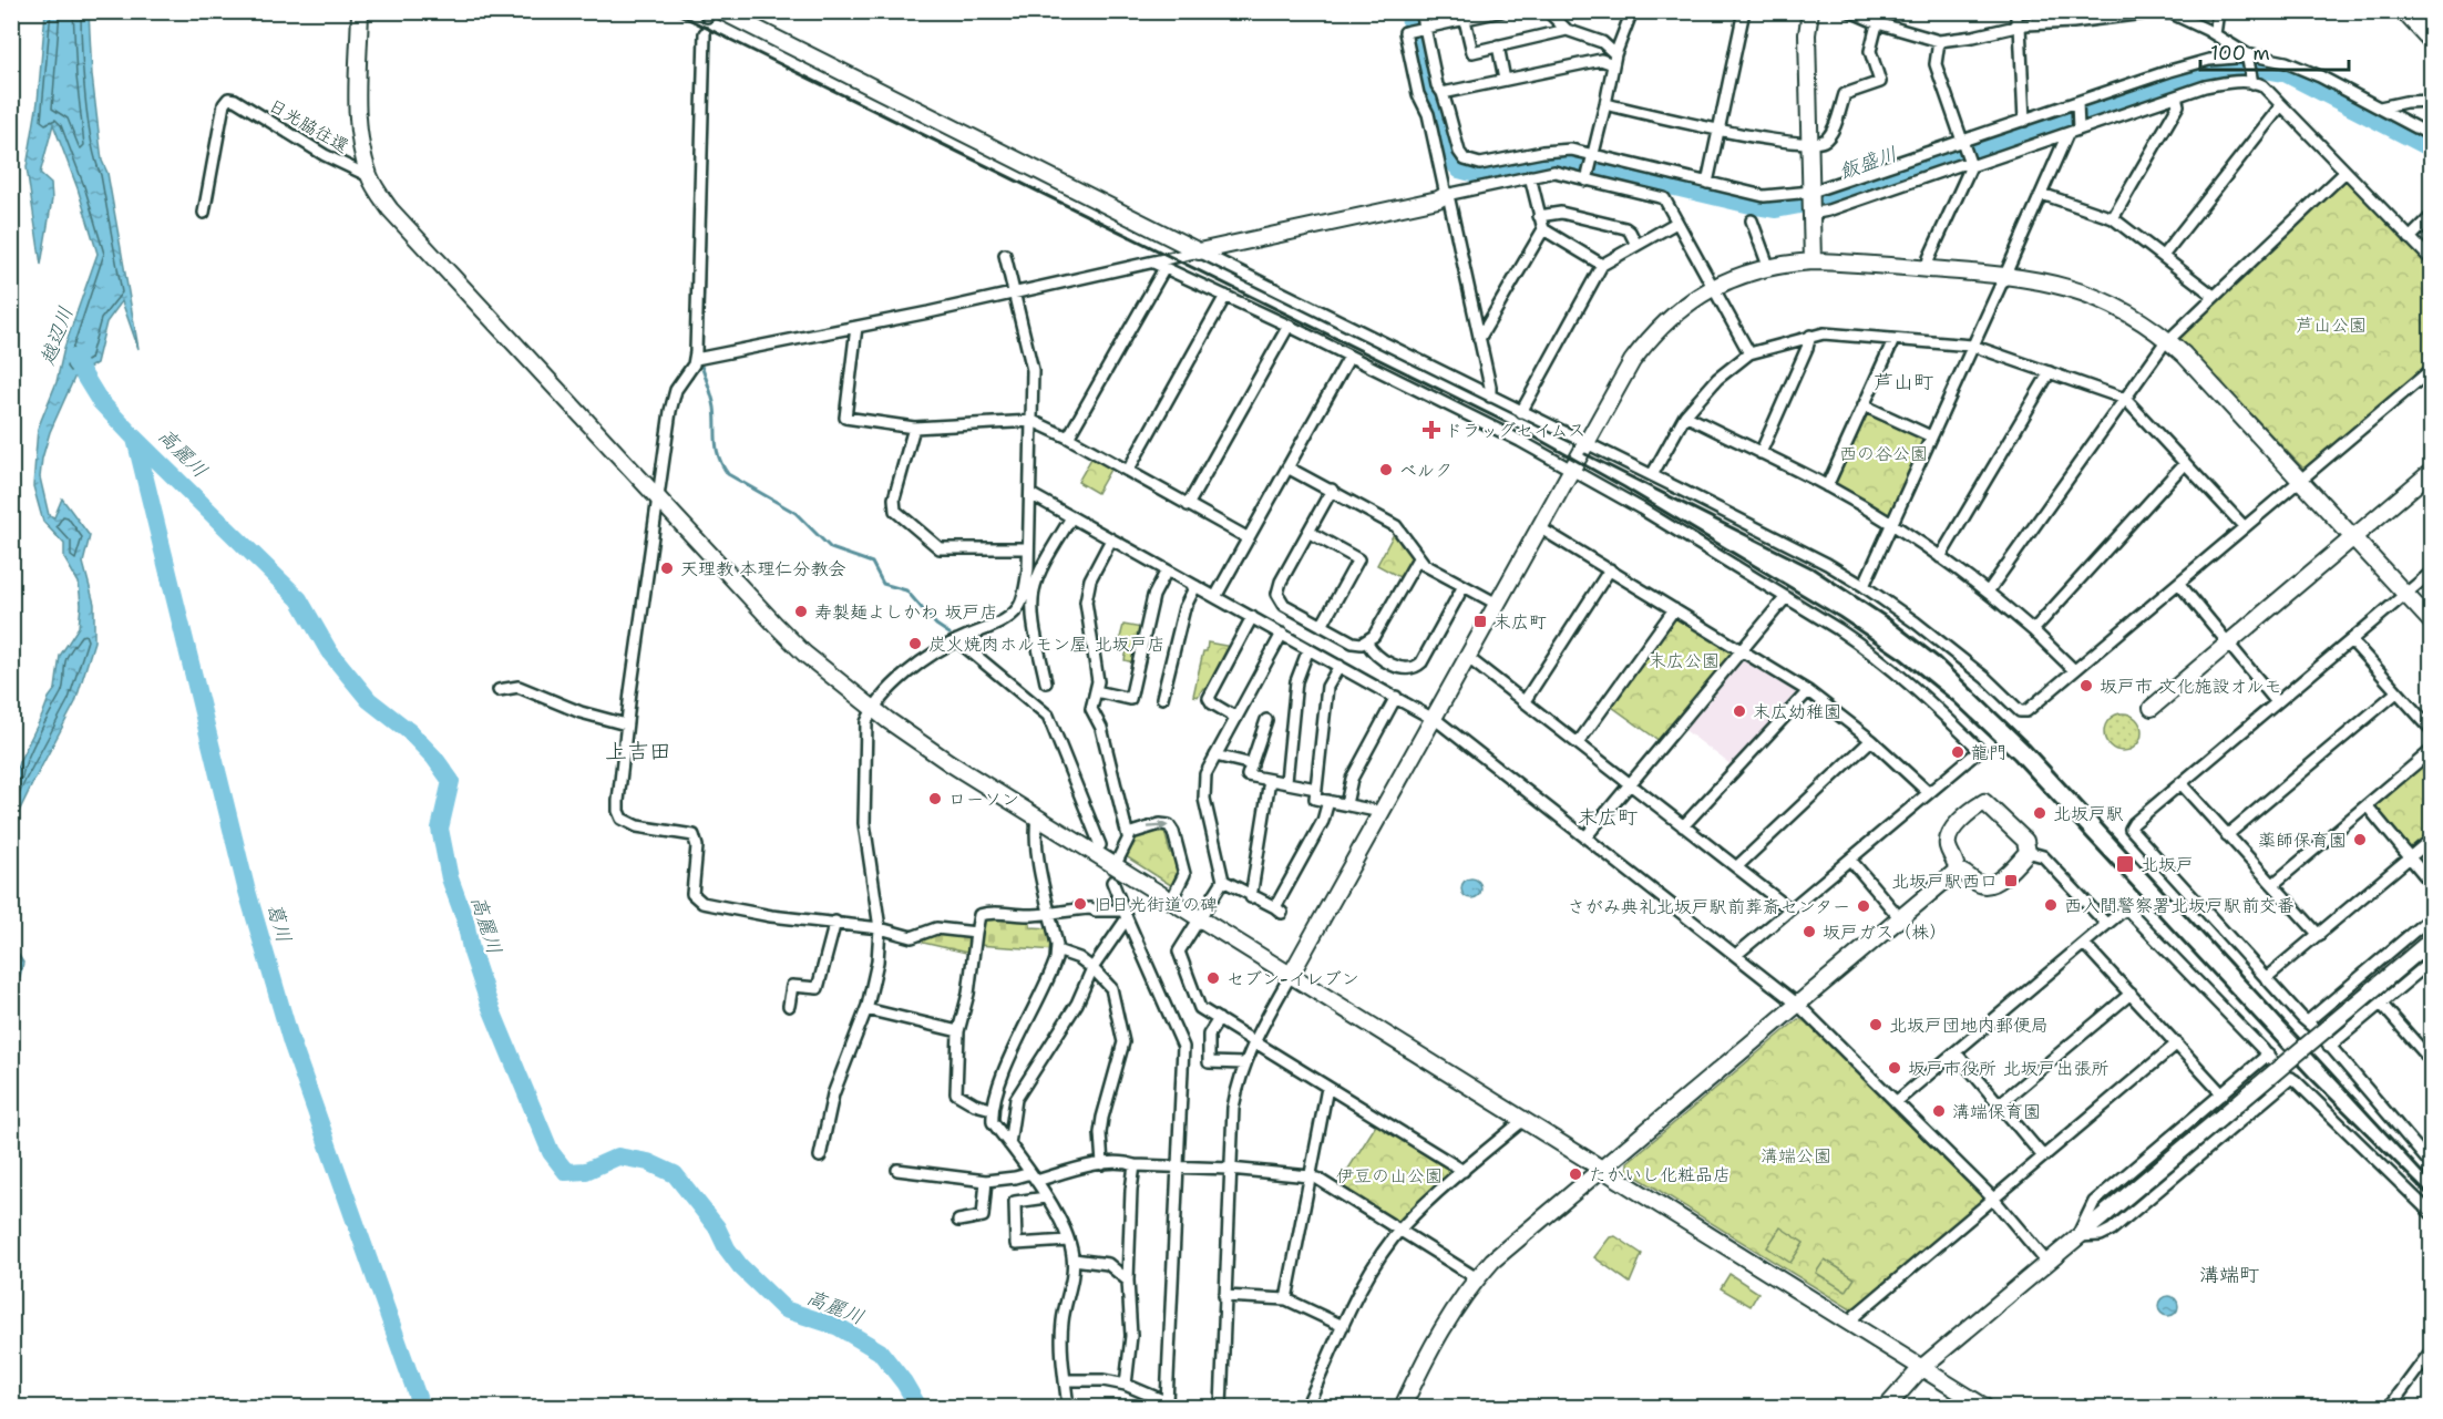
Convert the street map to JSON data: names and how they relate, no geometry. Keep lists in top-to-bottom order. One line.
{"streets":{"street":["日光脇往還"]},"districts":["芦山町","上吉田","末広町","溝端町"],"water":["飯盛川","越辺川","高麗川","葛川"],"parks":["芦山公園","西の谷公園","末広公園","溝端公園","伊豆の山公園"],"places":{"health":["ドラッグセイムス"],"other":["ベルク","天理教 本理仁分教会","寿製麺よしかわ 坂戸店","炭火焼肉ホルモン屋 北坂戸店","坂戸市 文化施設オルモ","末広幼稚園","龍門","ローソン","北坂戸駅","薬師保育園","旧日光街道の碑","西入間警察署北坂戸駅前交番","さがみ典礼北坂戸駅前葬斎センター","坂戸ガス（株）","セブン-イレブン","北坂戸団地内郵便局","坂戸市役所 北坂戸出張所","溝端保育園","たかいし化粧品店"],"transit":["末広町","北坂戸","北坂戸駅西口"]},"scale_bar":"100 m"}
